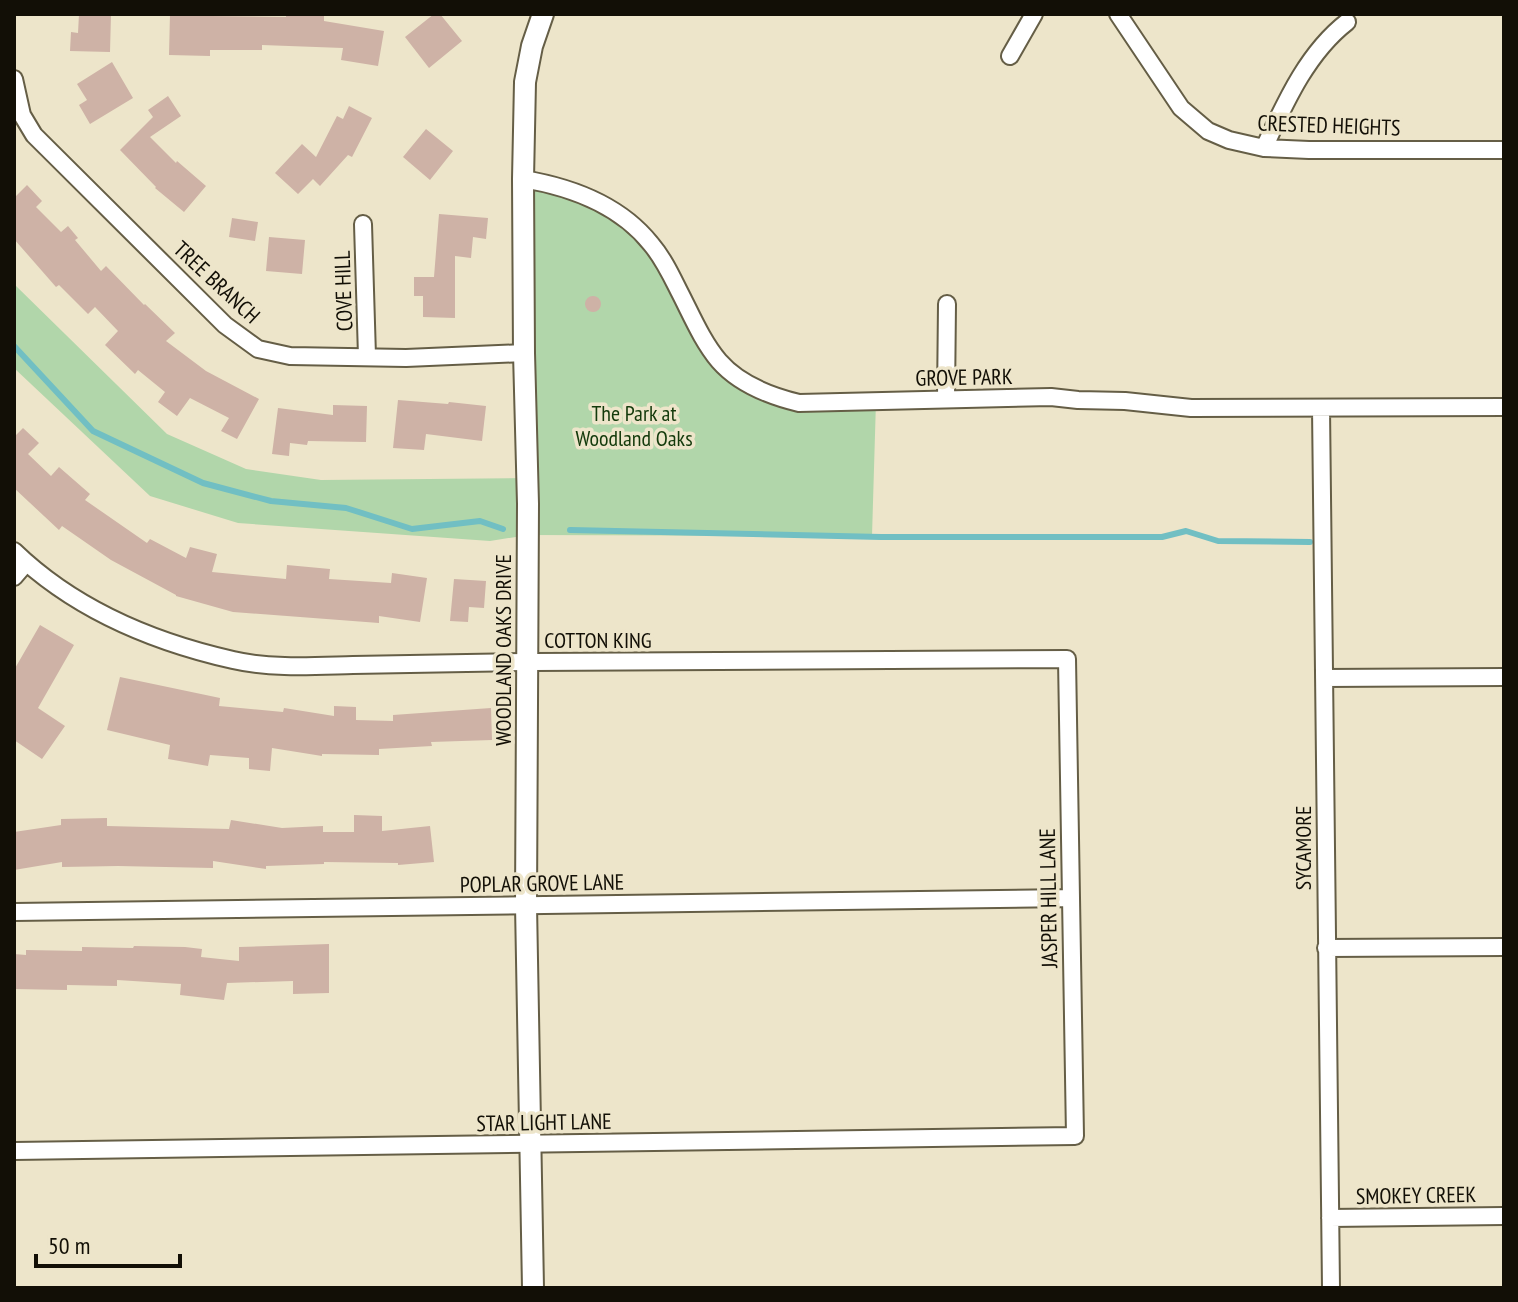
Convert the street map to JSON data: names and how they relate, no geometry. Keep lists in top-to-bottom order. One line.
{"streets":{"street":["CRESTED HEIGHTS","TREE BRANCH","COVE HILL","GROVE PARK","COTTON KING","WOODLAND OAKS DRIVE","SYCAMORE","POPLAR GROVE LANE","JASPER HILL LANE","STAR LIGHT LANE","SMOKEY CREEK"]},"crossings":[["TREE BRANCH","COVE HILL"],["TREE BRANCH","WOODLAND OAKS DRIVE"],["GROVE PARK","WOODLAND OAKS DRIVE"],["GROVE PARK","SYCAMORE"],["COTTON KING","WOODLAND OAKS DRIVE"],["COTTON KING","JASPER HILL LANE"],["WOODLAND OAKS DRIVE","POPLAR GROVE LANE"],["WOODLAND OAKS DRIVE","STAR LIGHT LANE"],["SYCAMORE","SMOKEY CREEK"],["POPLAR GROVE LANE","JASPER HILL LANE"],["JASPER HILL LANE","STAR LIGHT LANE"]],"parks":["The Park at Woodland Oaks"],"scale_bar":"50 m"}
